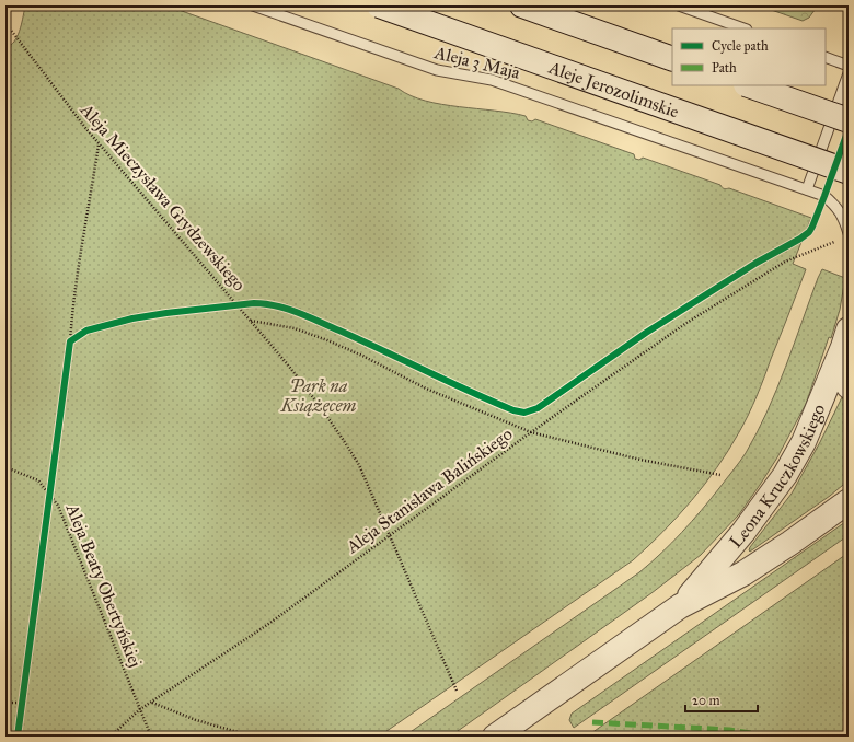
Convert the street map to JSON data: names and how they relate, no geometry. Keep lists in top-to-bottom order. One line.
{"streets":{"street":["Aleje Jerozolimskie","Leona Kruczkowskiego"],"lane":["Aleja 3 Maja"],"path":["Aleja Mieczysława Grydzewskiego","Aleja Stanisława Balińskiego","Aleja Beaty Obertyńskiej"]},"crossings":[["Aleja Mieczysława Grydzewskiego","Aleja Stanisława Balińskiego"],["Aleja Stanisława Balińskiego","Aleja Beaty Obertyńskiej"]],"parks":["Park na Książęcem"],"legend":["Cycle path","Path"],"scale_bar":"20 m"}
